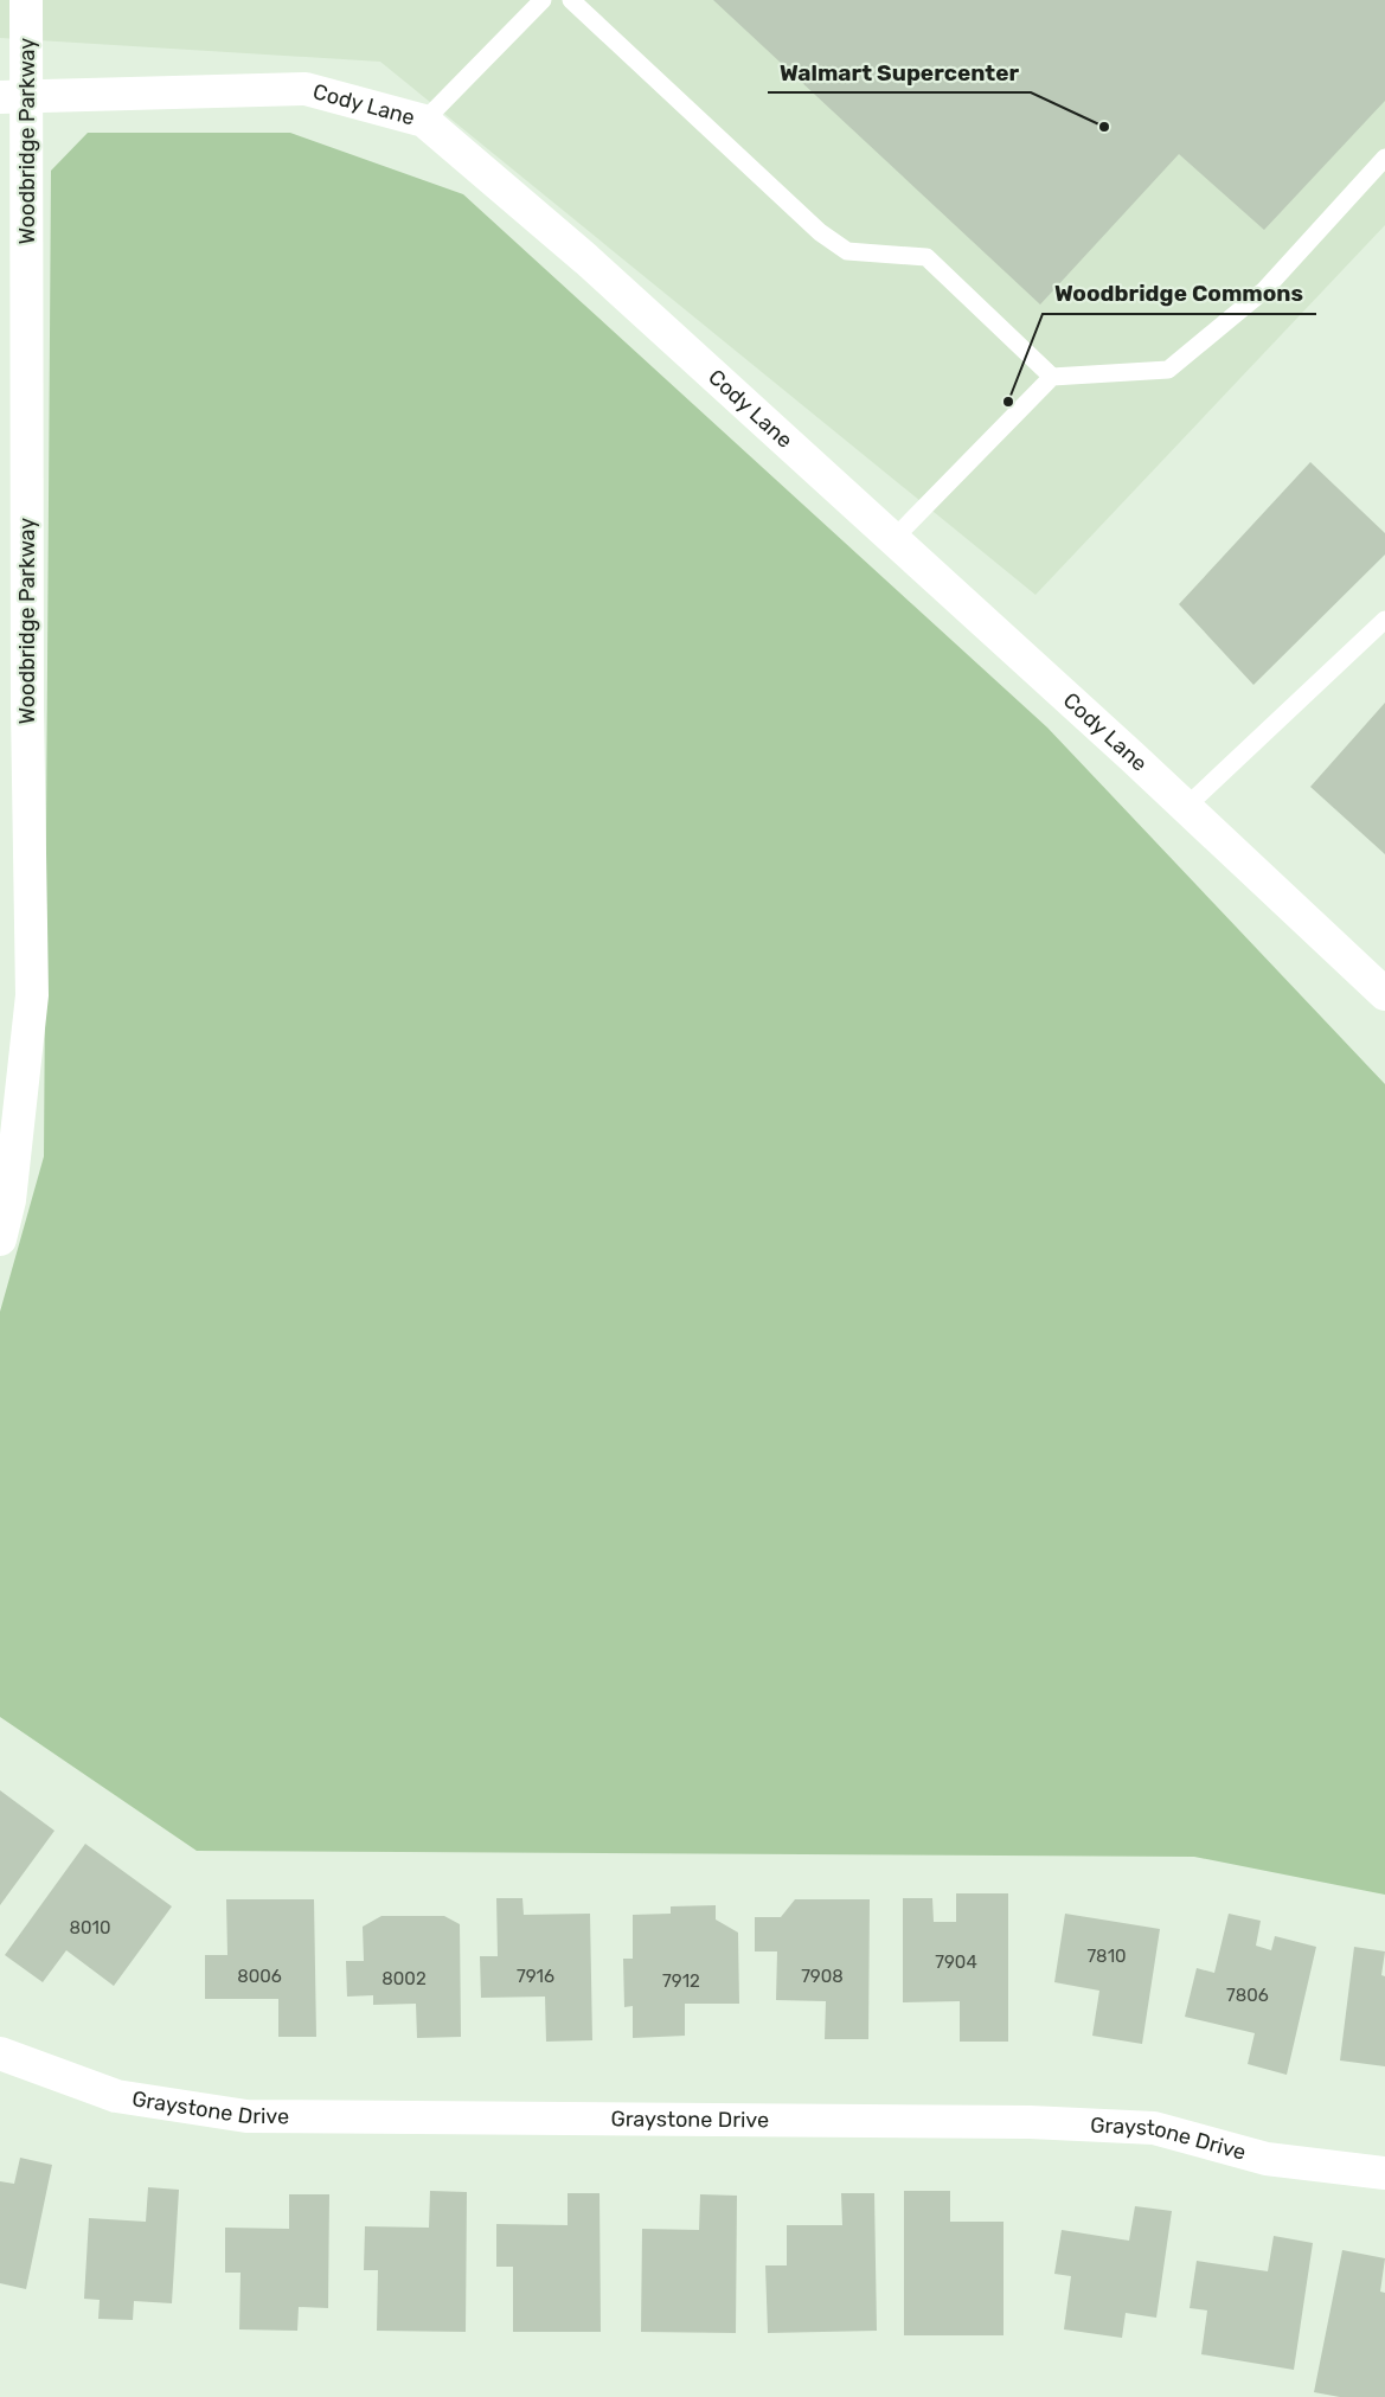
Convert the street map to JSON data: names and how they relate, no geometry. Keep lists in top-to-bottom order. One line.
{"streets":{"street":["Cody Lane","Woodbridge Parkway","Graystone Drive"]},"crossings":[["Cody Lane","Woodbridge Parkway"]],"places":["Walmart Supercenter","Woodbridge Commons"],"house_numbers":["8010","7810","7904","8006","7916","7908","8002","7912","7806"]}
